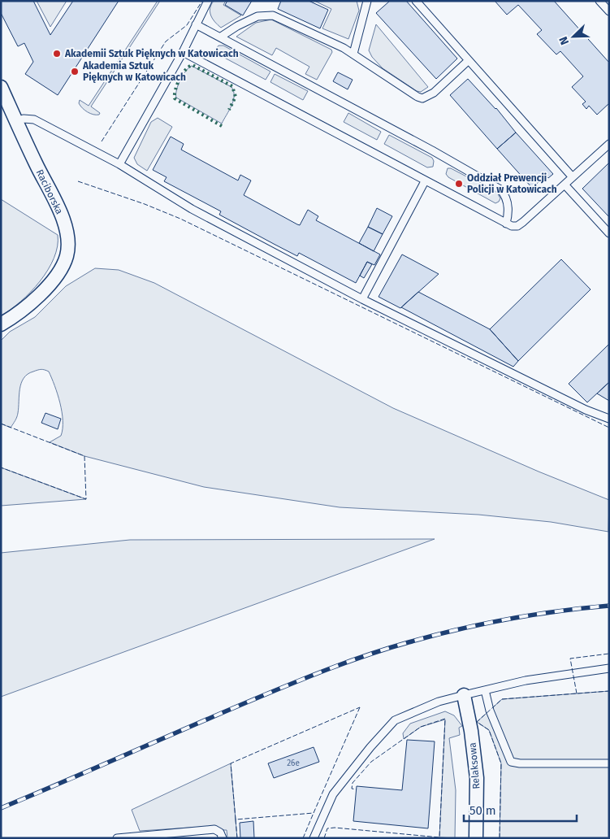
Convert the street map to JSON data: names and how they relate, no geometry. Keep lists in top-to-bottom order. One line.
{"streets":{"street":["Raciborska","Relaksowa"]},"places":["Akademii Sztuk Pięknych w Katowicach","Akademia Sztuk Pięknych w Katowicach","Oddział Prewencji Policji w Katowicach"],"house_numbers":["26e"],"scale_bar":"50 m","north":"bottom left"}
